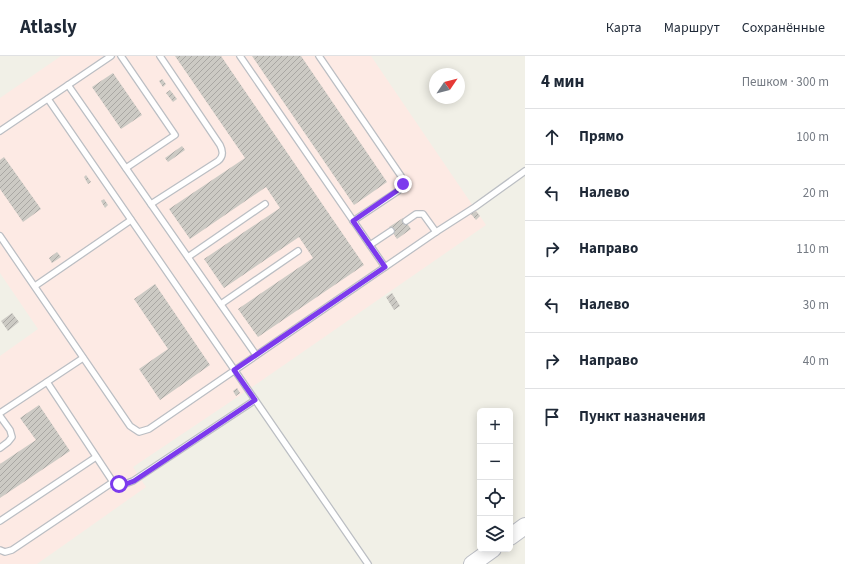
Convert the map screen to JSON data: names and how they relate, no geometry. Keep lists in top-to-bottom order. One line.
{"north":"top right","page":{"header":"Atlasly","nav":["Карта","Маршрут","Сохранённые"],"heading":["4 мин","Пешком · 300 m"],"list":[["Прямо","100 m"],["Налево","20 m"],["Направо","110 m"],["Налево","30 m"],["Направо","40 m"],"Пункт назначения"],"map_buttons":["+","−"]}}
